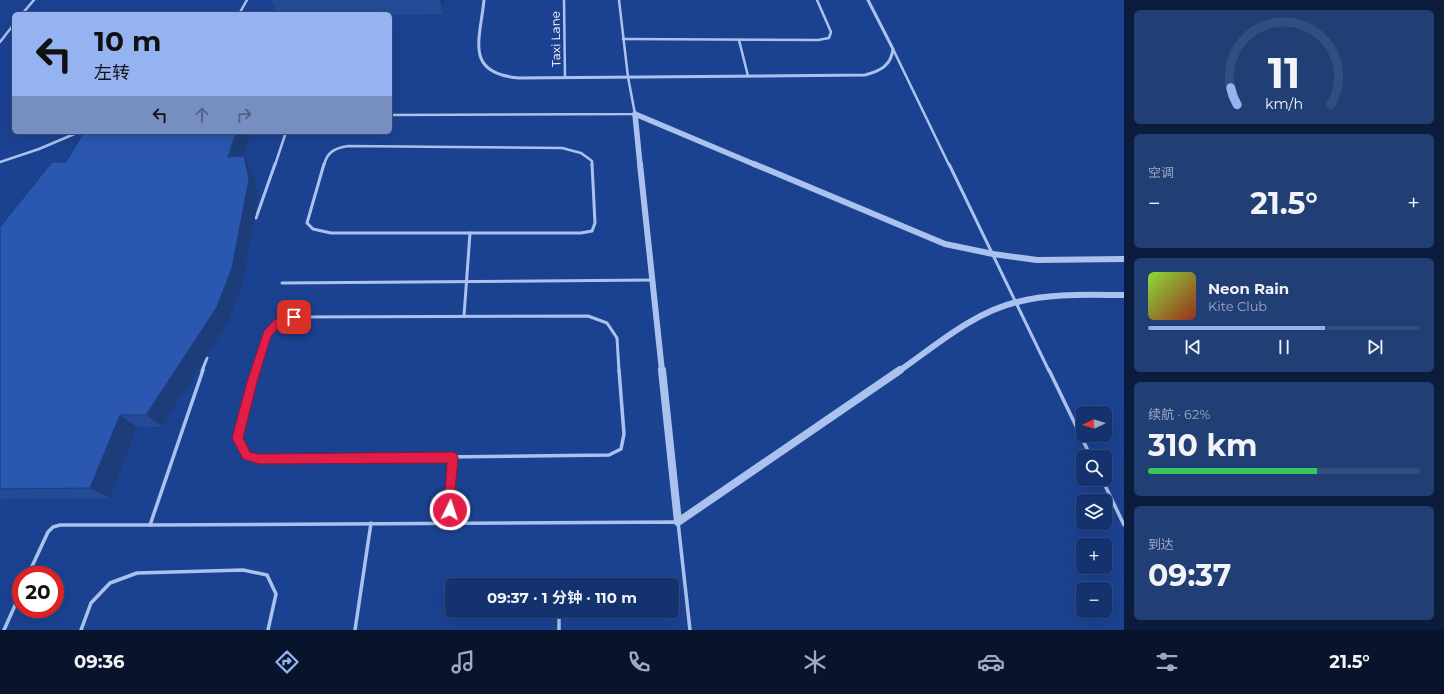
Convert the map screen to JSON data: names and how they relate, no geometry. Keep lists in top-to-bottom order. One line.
{"streets":{"lane":["Taxi Lane"]},"north":"left","page":{"turn":["10 m","左转"],"tile":["空调",["续航 · 62%","310 km"],["到达","09:37"]],"heat":["−","21.5°","+"],"song":["Neon Rain","Kite Club"],"map_buttons":["+","−"],"limit":"20","trip":"09:37 · 1 分钟 · 110 m","tabs":["09:36","21.5°"],"gauge":["11","km/h"]}}
